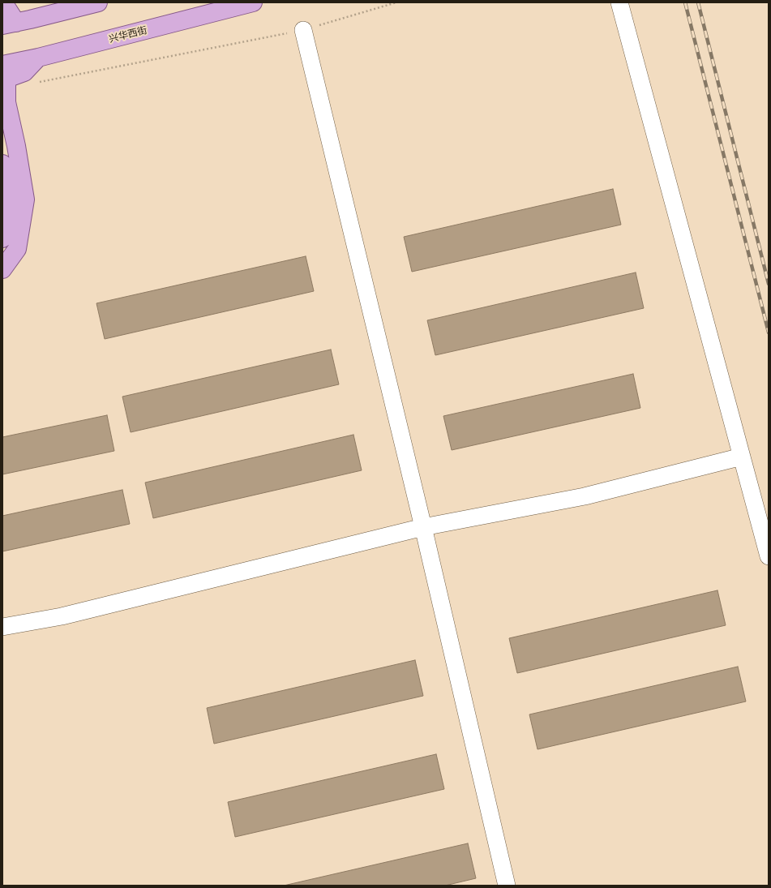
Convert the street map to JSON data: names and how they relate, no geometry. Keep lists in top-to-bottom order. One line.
{"streets":{"main road":["兴华西街"]}}
